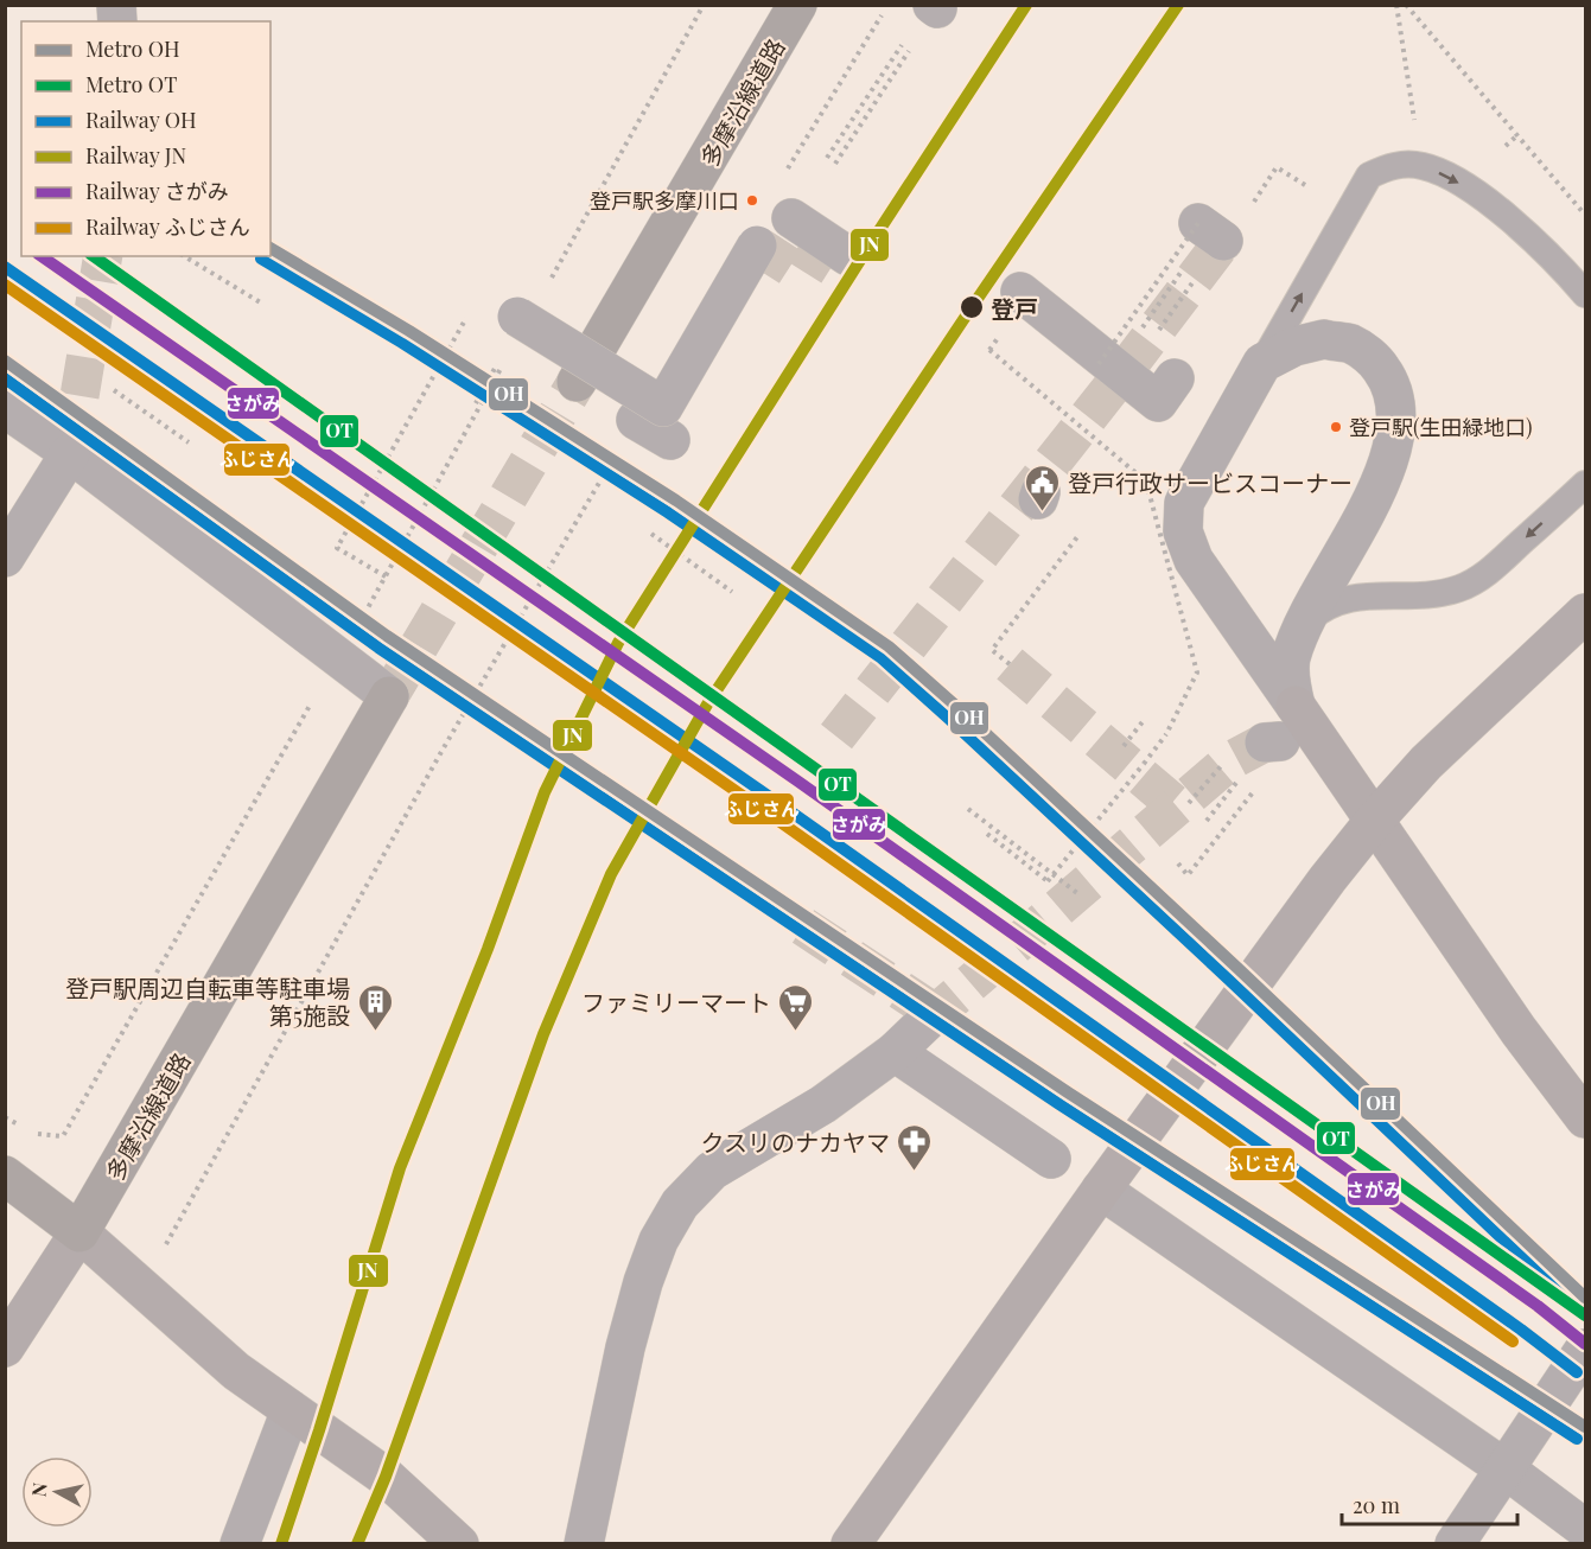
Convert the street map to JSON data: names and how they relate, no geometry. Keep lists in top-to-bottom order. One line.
{"streets":{"main road":["多摩沿線道路"]},"places":{"other":["登戸駅多摩川口","登戸","登戸駅(生田緑地口)"],"public building":["登戸行政サービスコーナー"],"building":["登戸駅周辺自転車等駐車場 第5施設"],"supermarket":["ファミリーマート"],"pharmacy":["クスリのナカヤマ"]},"lines":["rail line JN","metro line OH","metro line OT","rail line さがみ","rail line OH","rail line ふじさん"],"legend":["Metro OH","Metro OT","Railway OH","Railway JN","Railway さがみ","Railway ふじさん"],"scale_bar":"20 m","north":"left"}
